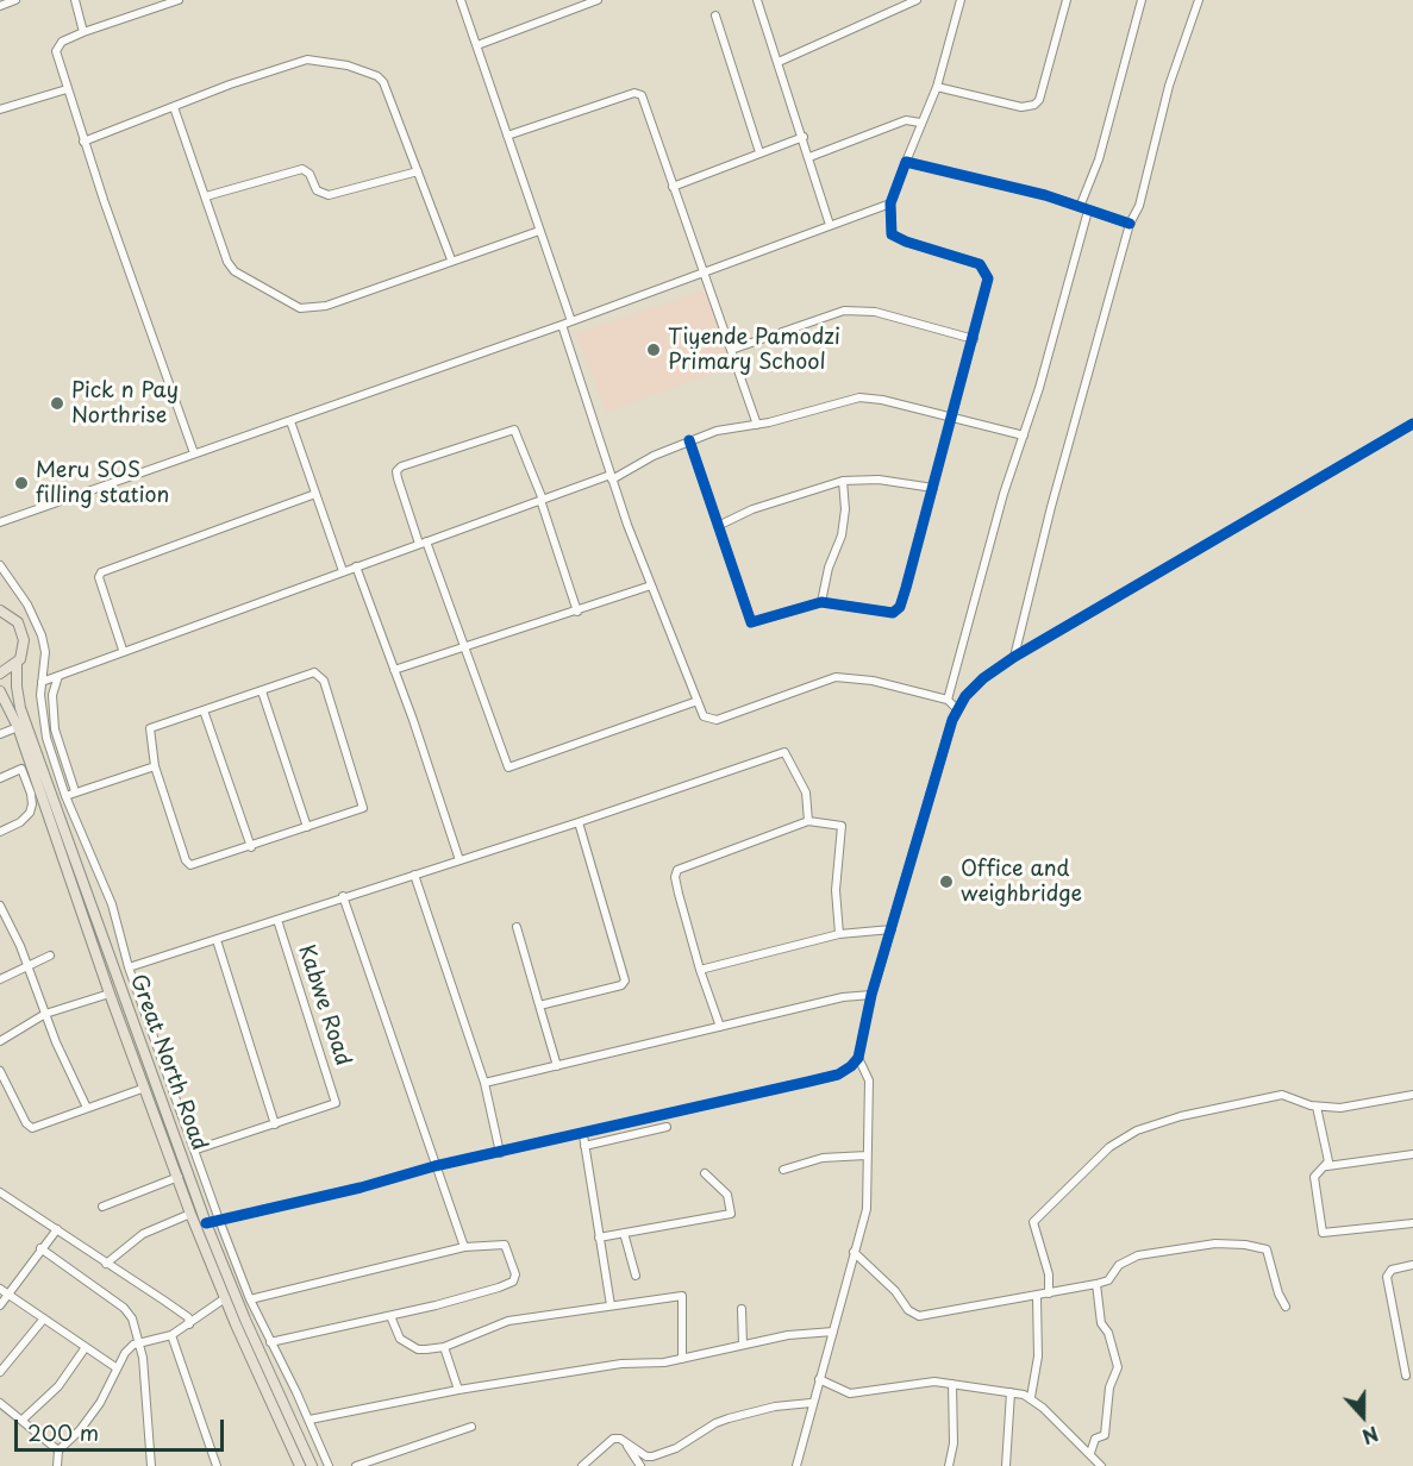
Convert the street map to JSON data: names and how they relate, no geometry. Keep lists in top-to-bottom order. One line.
{"streets":{"main road":["Great North Road"],"street":["Kabwe Road"]},"places":["Tiyende Pamodzi Primary School","Pick n Pay Northrise","Meru SOS filling station","Office and weighbridge"],"scale_bar":"200 m","north":"bottom"}
